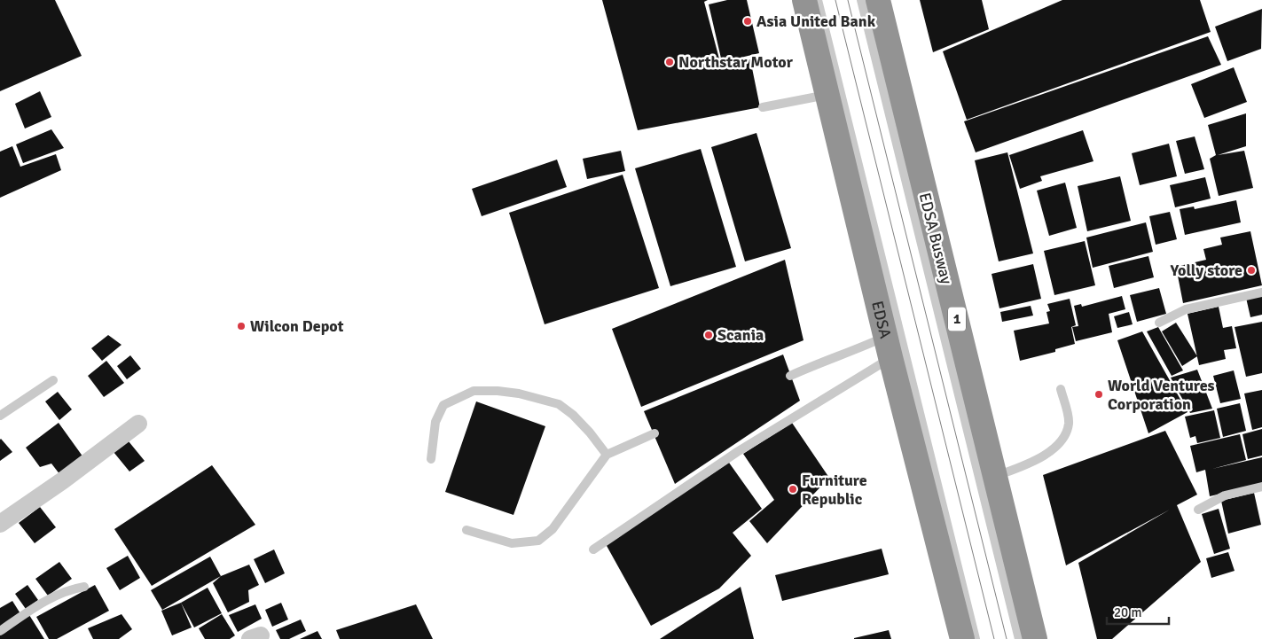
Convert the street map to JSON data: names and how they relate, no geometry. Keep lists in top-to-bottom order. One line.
{"streets":{"highway":["1","EDSA"],"lane":["EDSA Busway"]},"places":["Asia United Bank","Northstar Motor","Yolly store","Wilcon Depot","Scania","World Ventures Corporation","Furniture Republic"],"scale_bar":"20 m"}
